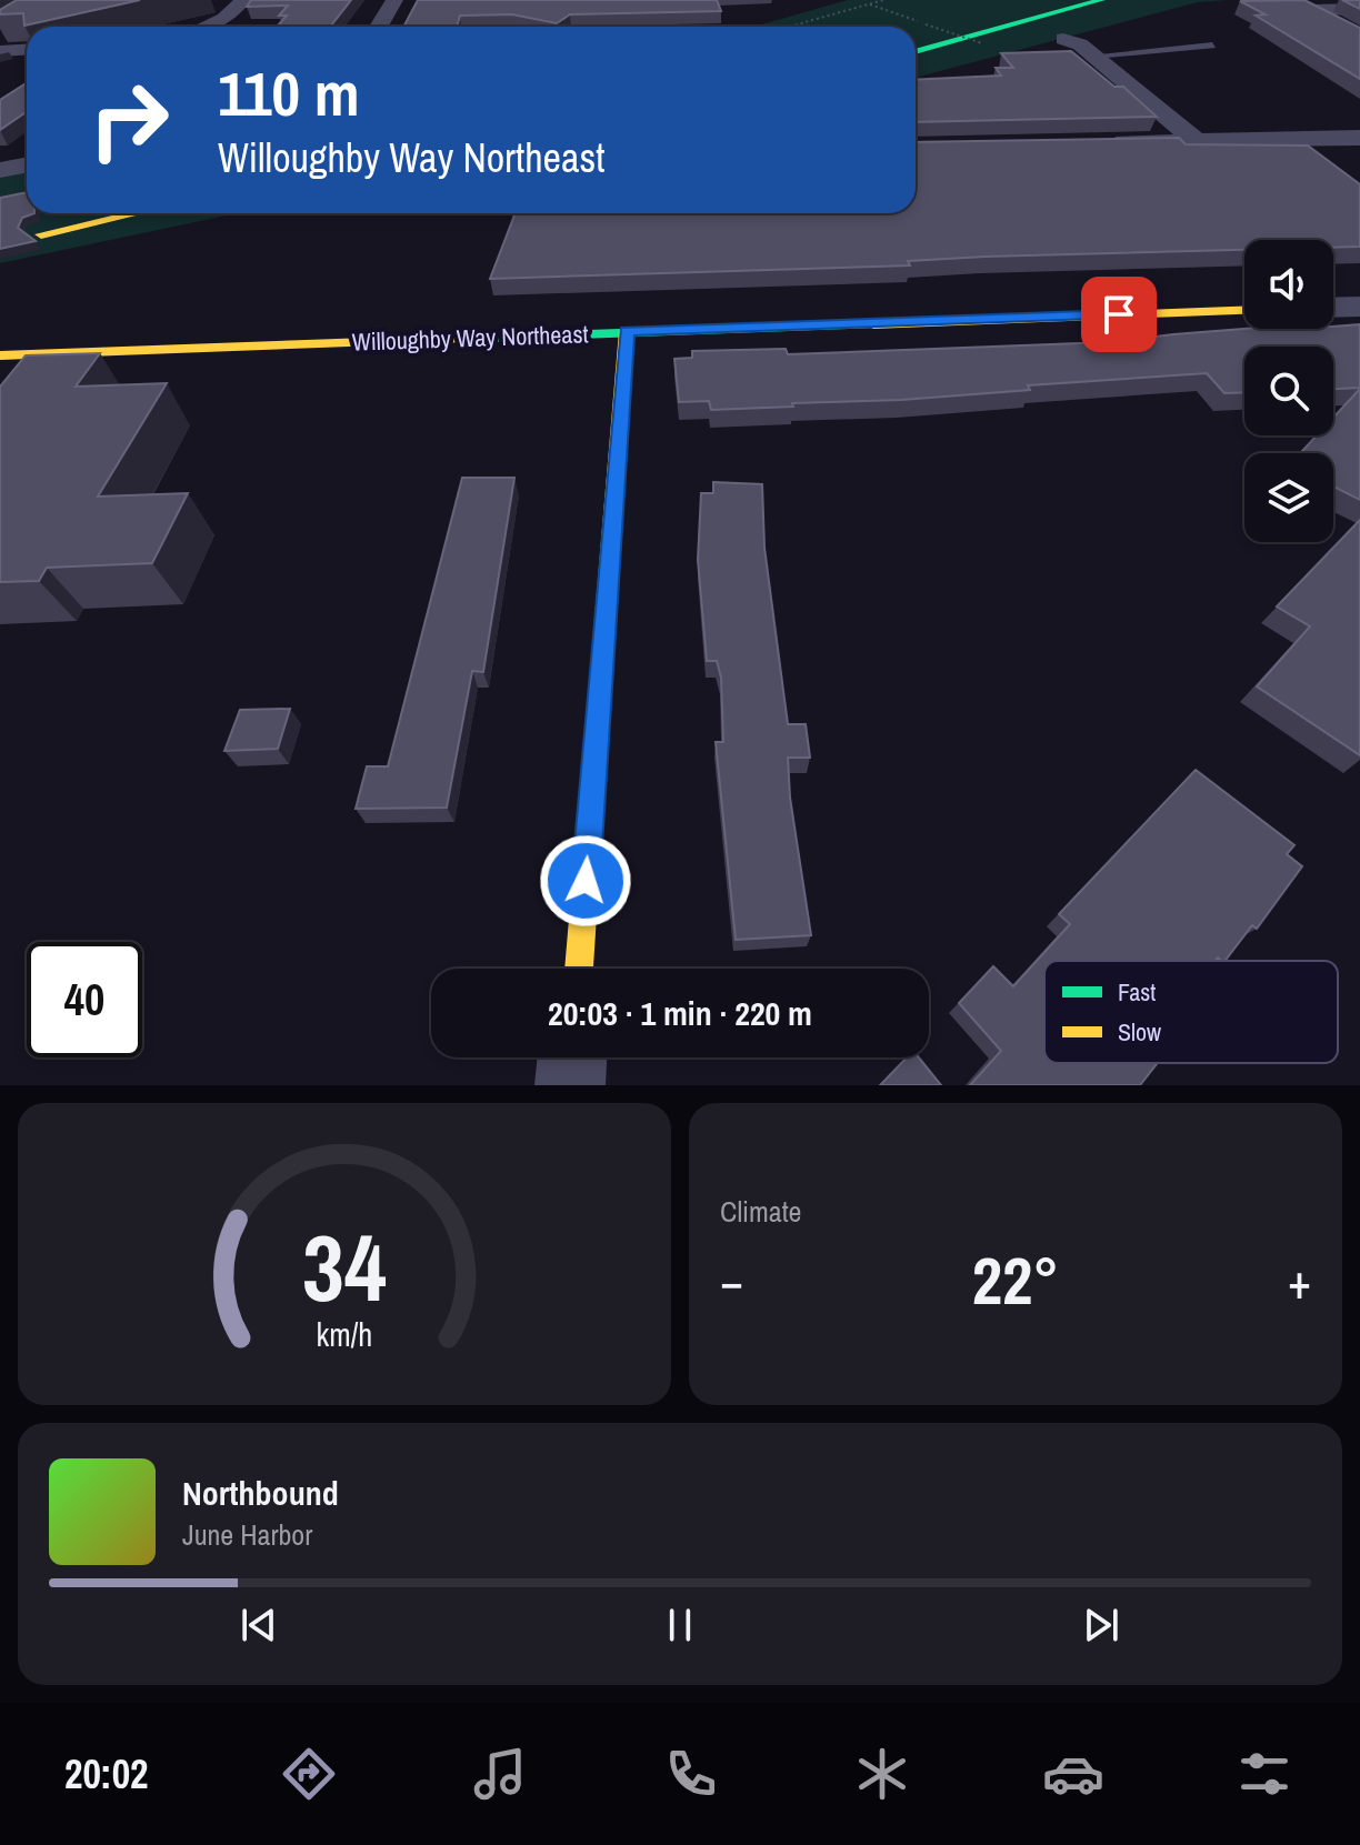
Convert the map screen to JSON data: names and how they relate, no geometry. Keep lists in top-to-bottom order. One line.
{"streets":{"main road":["Willoughby Way Northeast"]},"legend":["Fast","Slow"],"page":{"turn":["110 m","Willoughby Way Northeast"],"limit":"40","trip":"20:03 · 1 min · 220 m","tile":"Climate","heat":["−","22°","+"],"song":["Northbound","June Harbor"],"tabs":"20:02","gauge":["34","km/h"]}}
